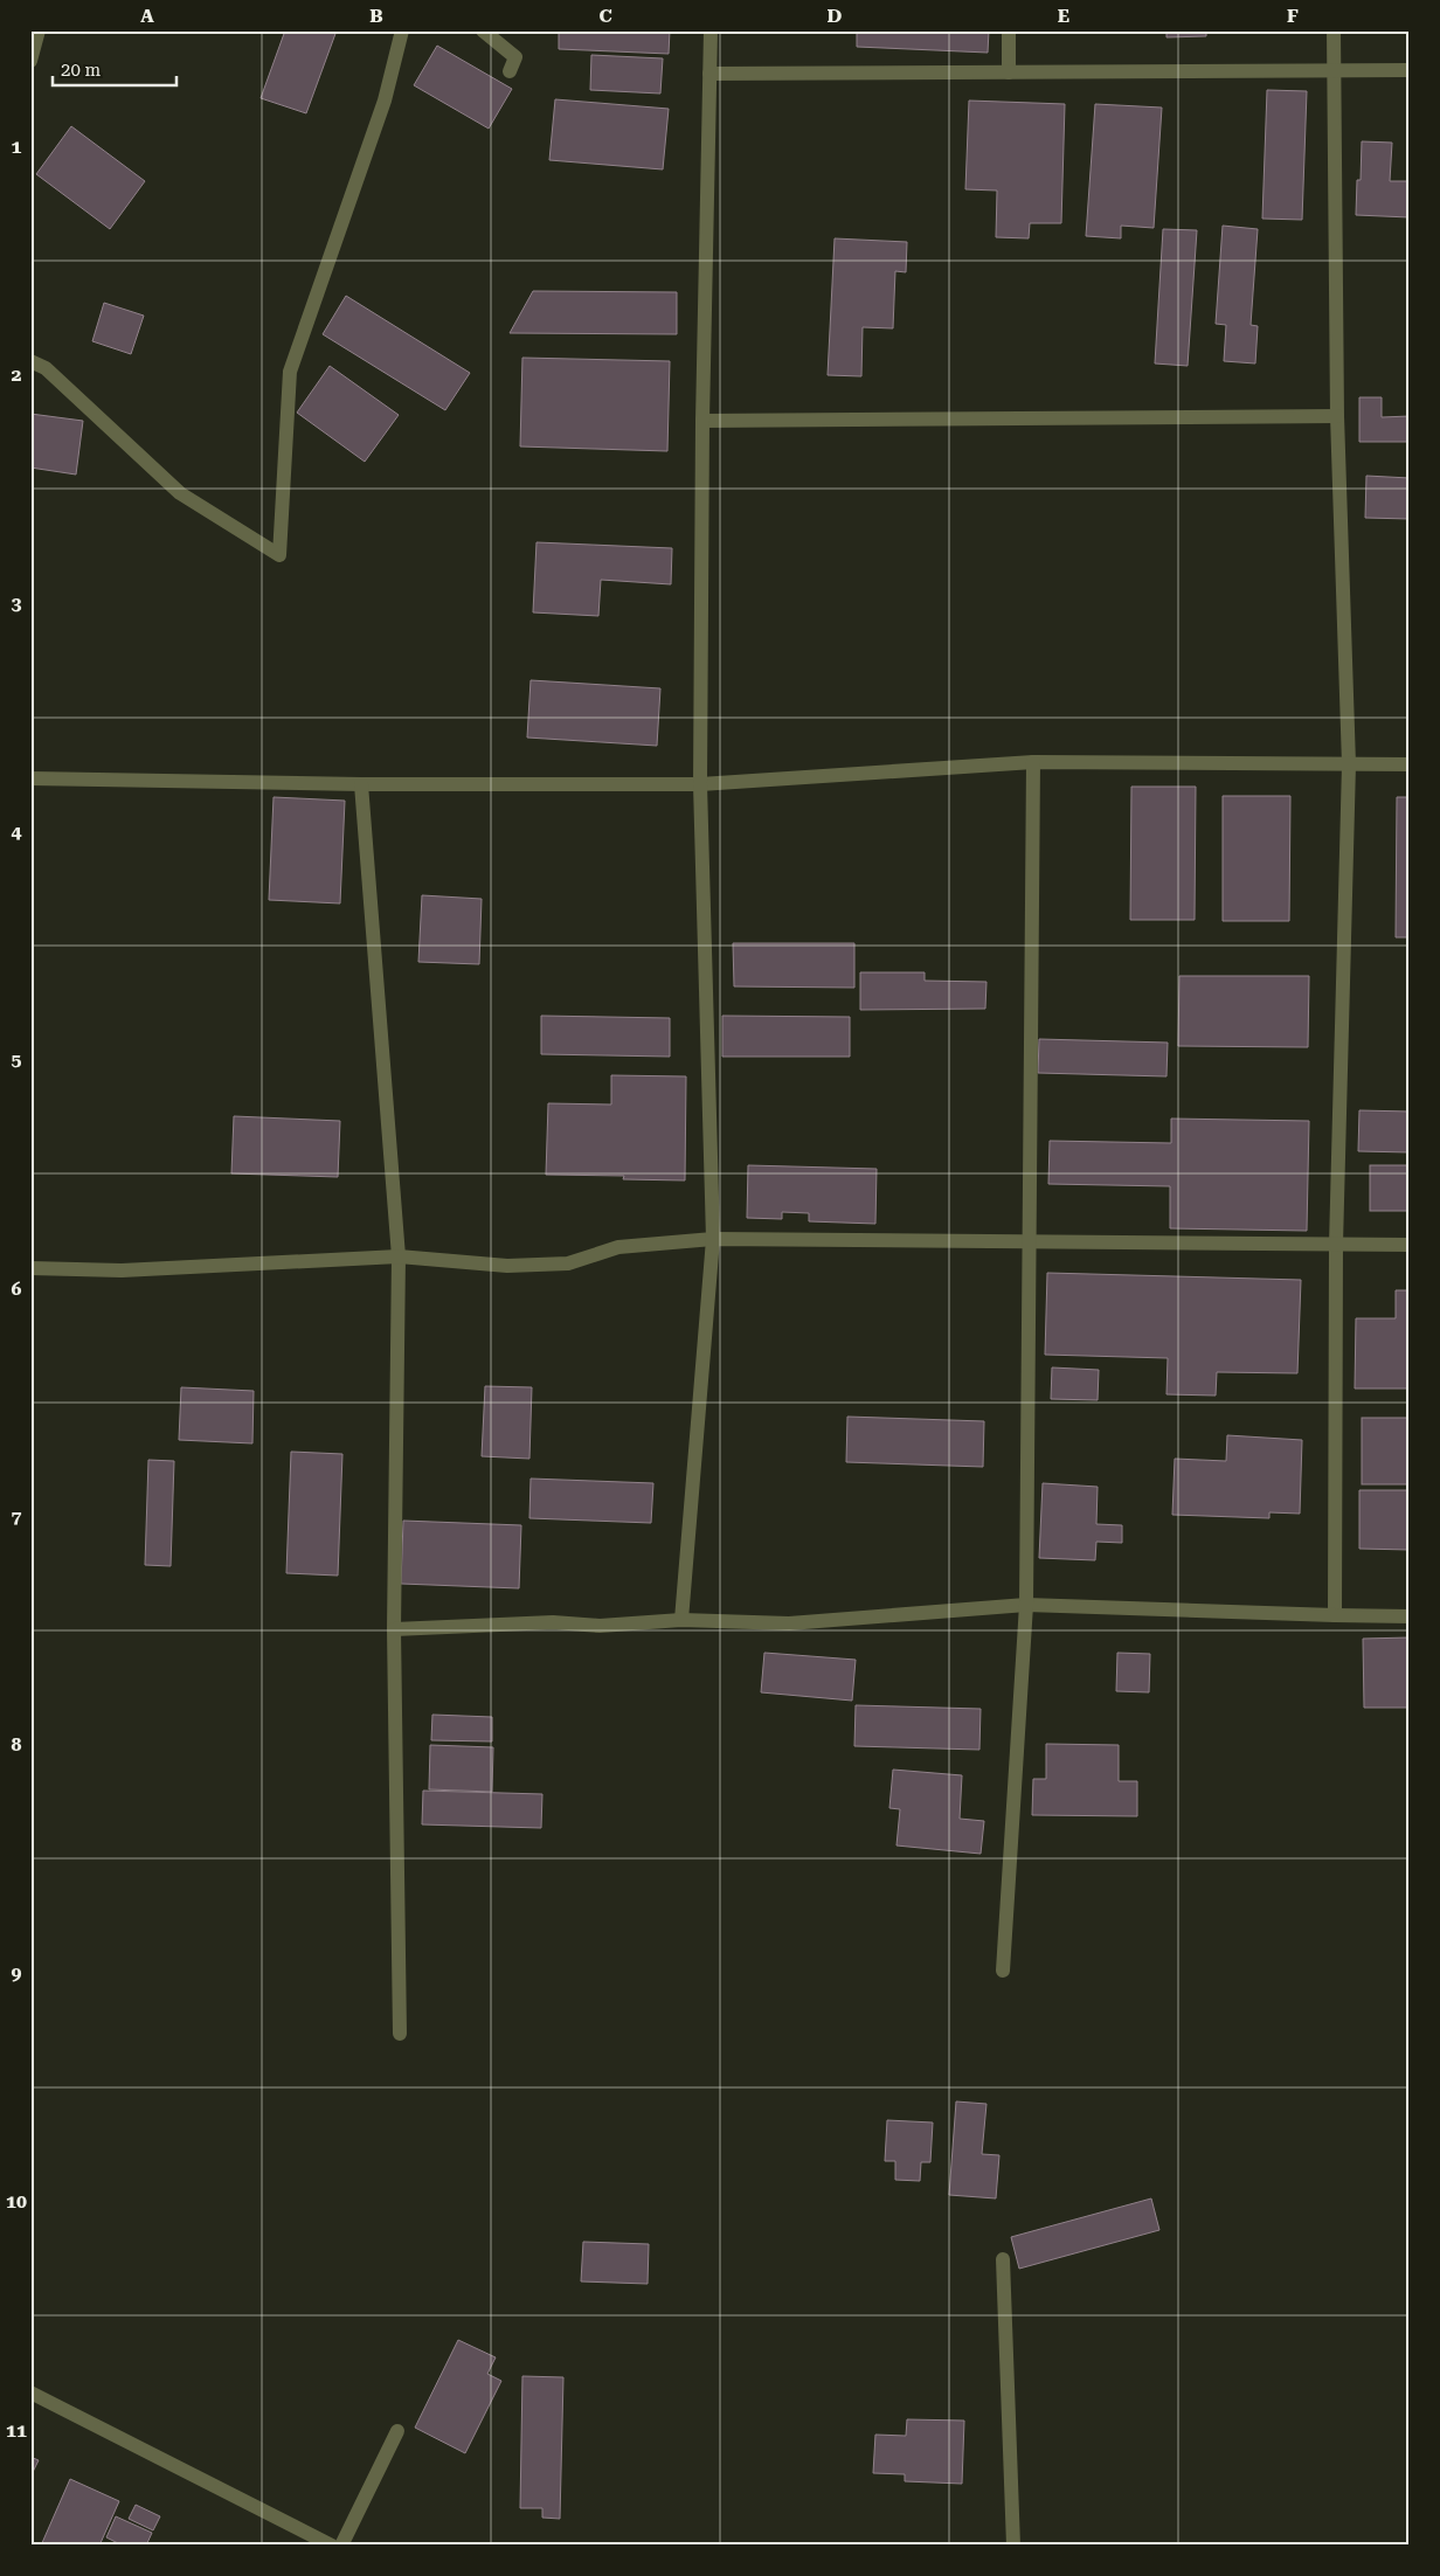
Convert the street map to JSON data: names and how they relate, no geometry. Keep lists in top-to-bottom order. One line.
{"scale_bar":"20 m","grid":{"columns":["A","B","C","D","E","F"],"rows":["1","2","3","4","5","6","7","8","9","10","11"]}}
